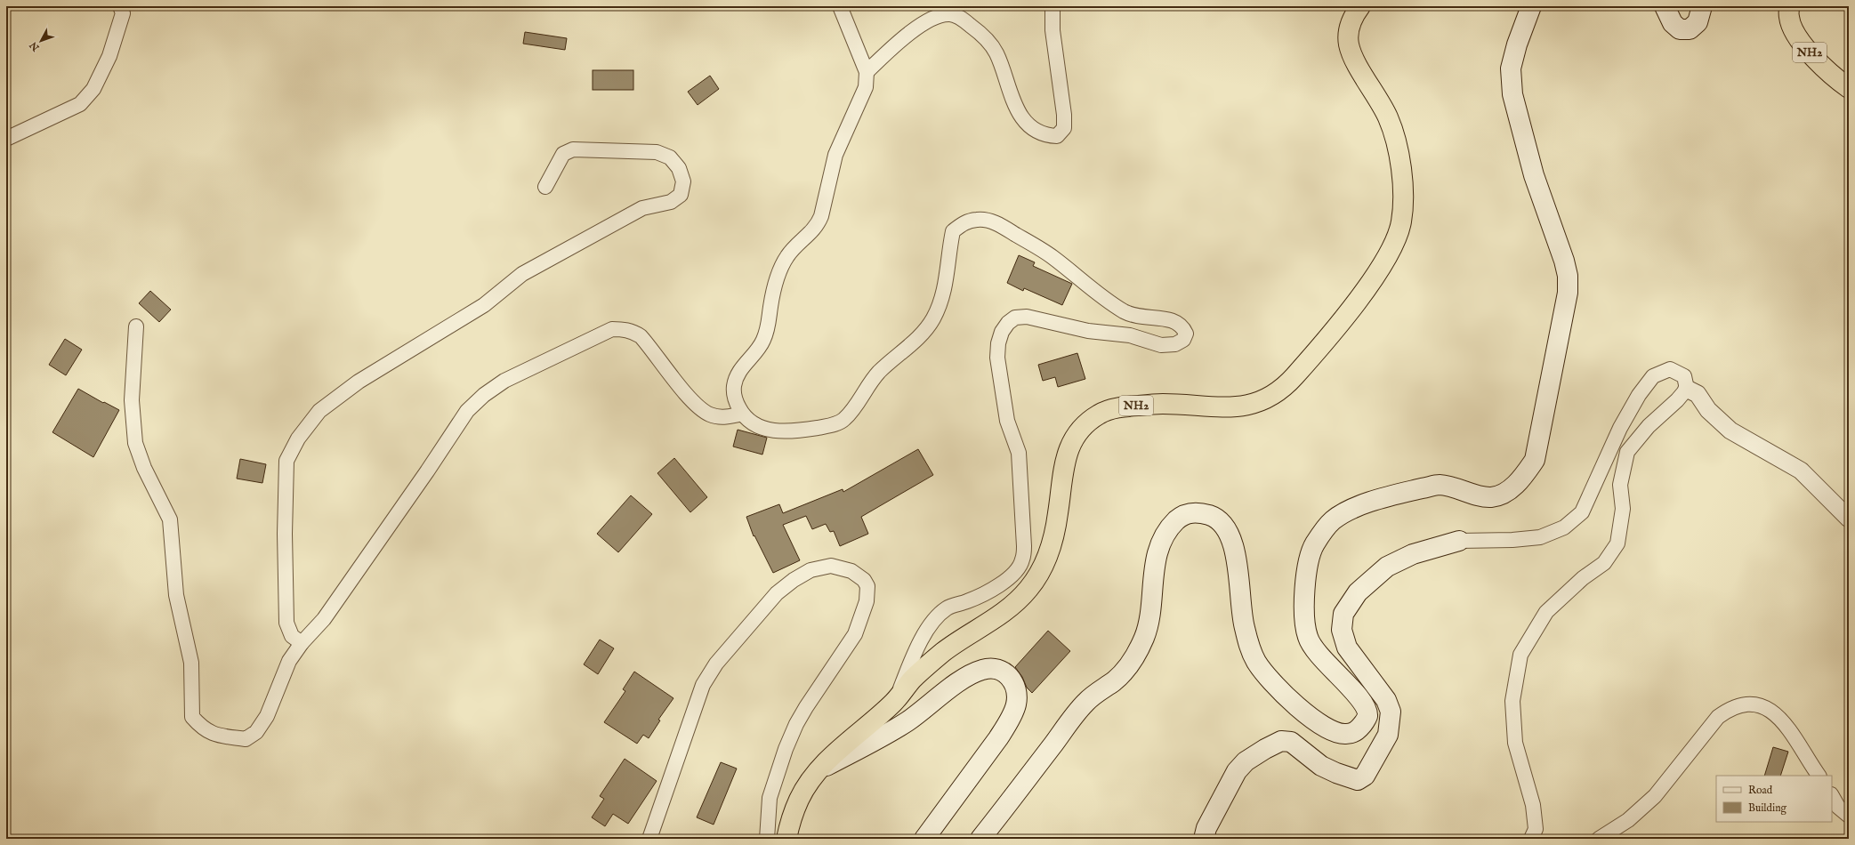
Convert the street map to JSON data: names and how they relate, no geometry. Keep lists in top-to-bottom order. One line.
{"streets":{"highway":["NH2"]},"legend":["Road","Building"],"north":"bottom left"}
